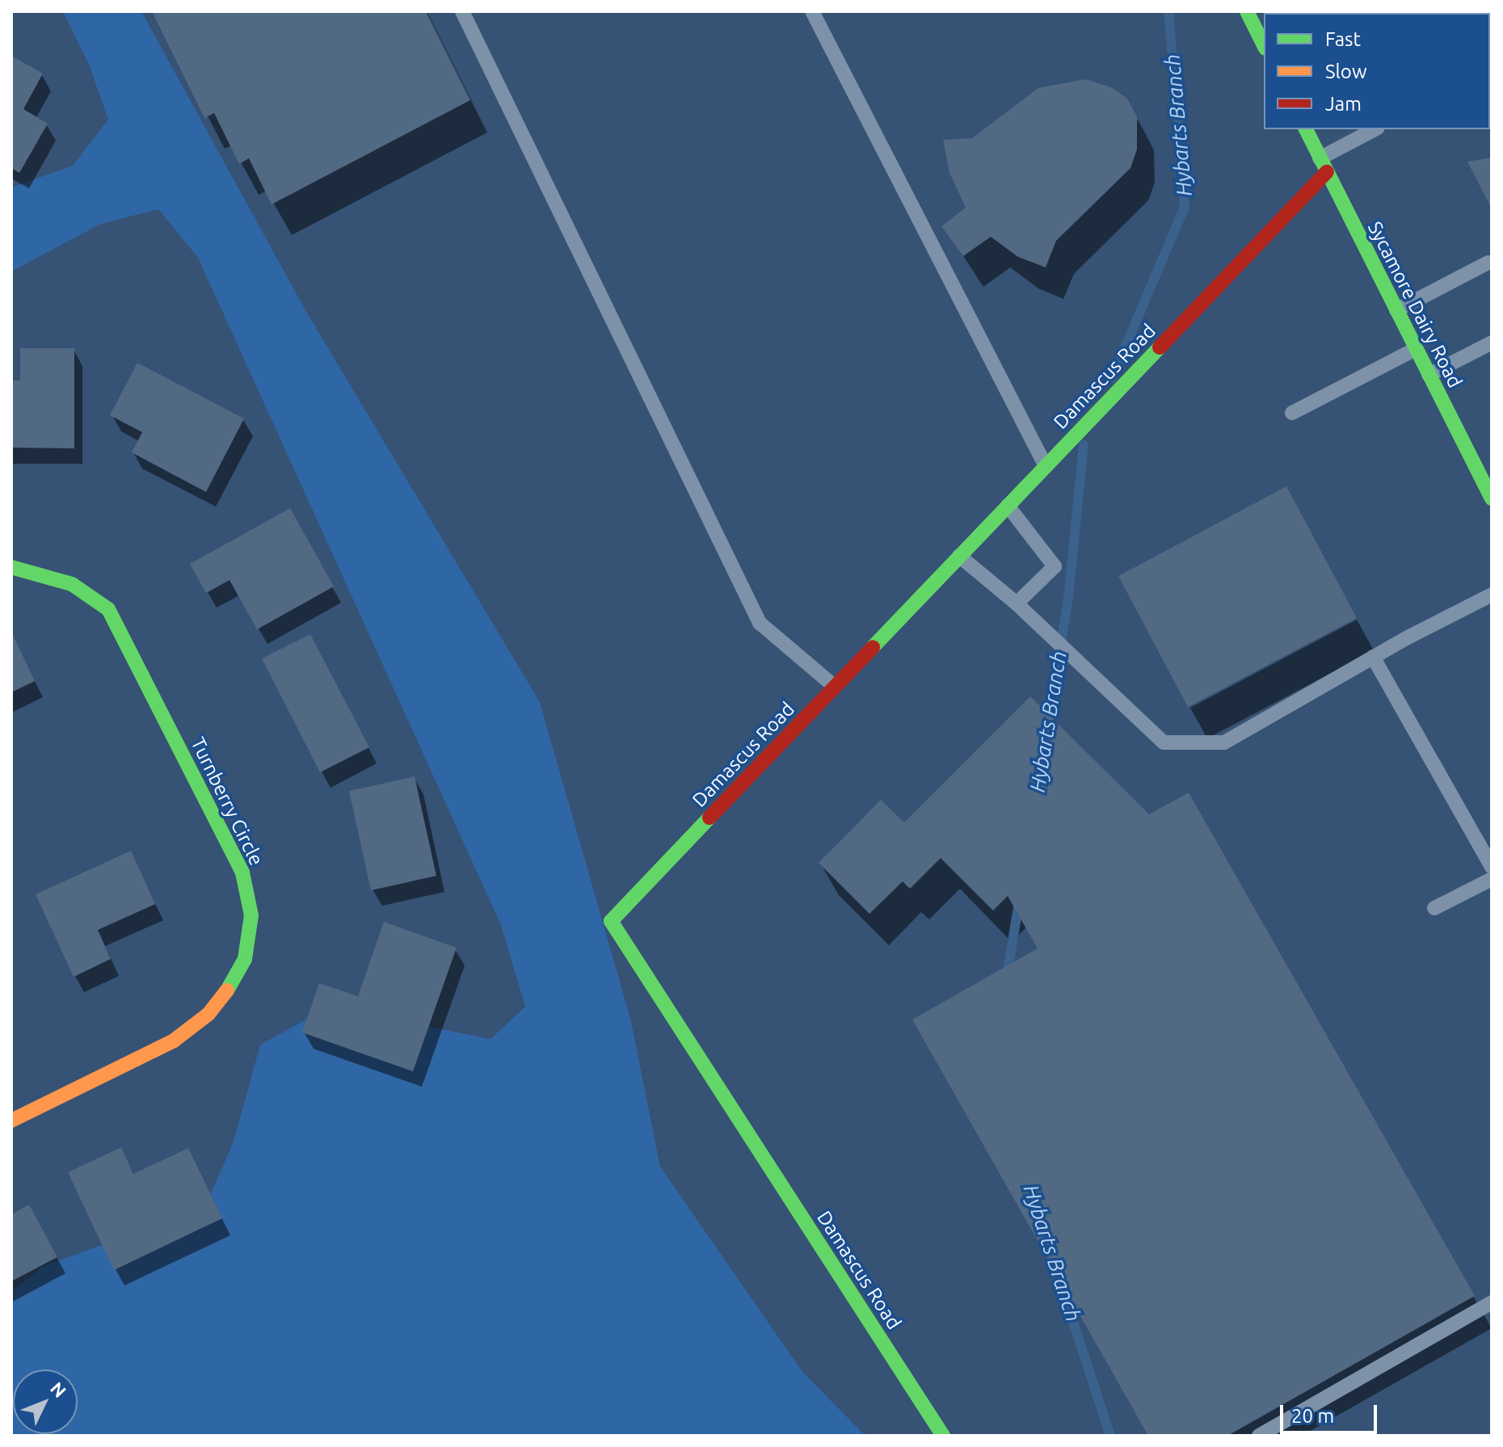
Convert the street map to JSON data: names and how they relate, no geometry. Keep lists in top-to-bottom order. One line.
{"streets":{"street":["Sycamore Dairy Road","Damascus Road","Turnberry Circle"]},"crossings":[["Sycamore Dairy Road","Damascus Road"]],"water":["Hybarts Branch"],"legend":["Fast","Slow","Jam"],"scale_bar":"20 m","north":"top right"}
